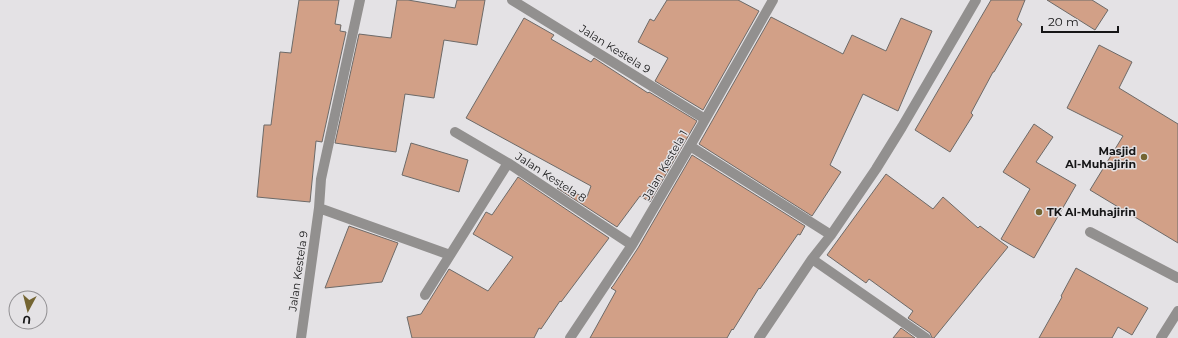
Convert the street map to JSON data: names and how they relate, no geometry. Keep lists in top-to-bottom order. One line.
{"streets":{"street":["Jalan Kestela 9","Jalan Kestela 1","Jalan Kestela 8"]},"crossings":[["Jalan Kestela 9","Jalan Kestela 1"],["Jalan Kestela 1","Jalan Kestela 8"]],"places":["Masjid Al-Muhajirin","TK Al-Muhajirin"],"scale_bar":"20 m","north":"bottom"}
